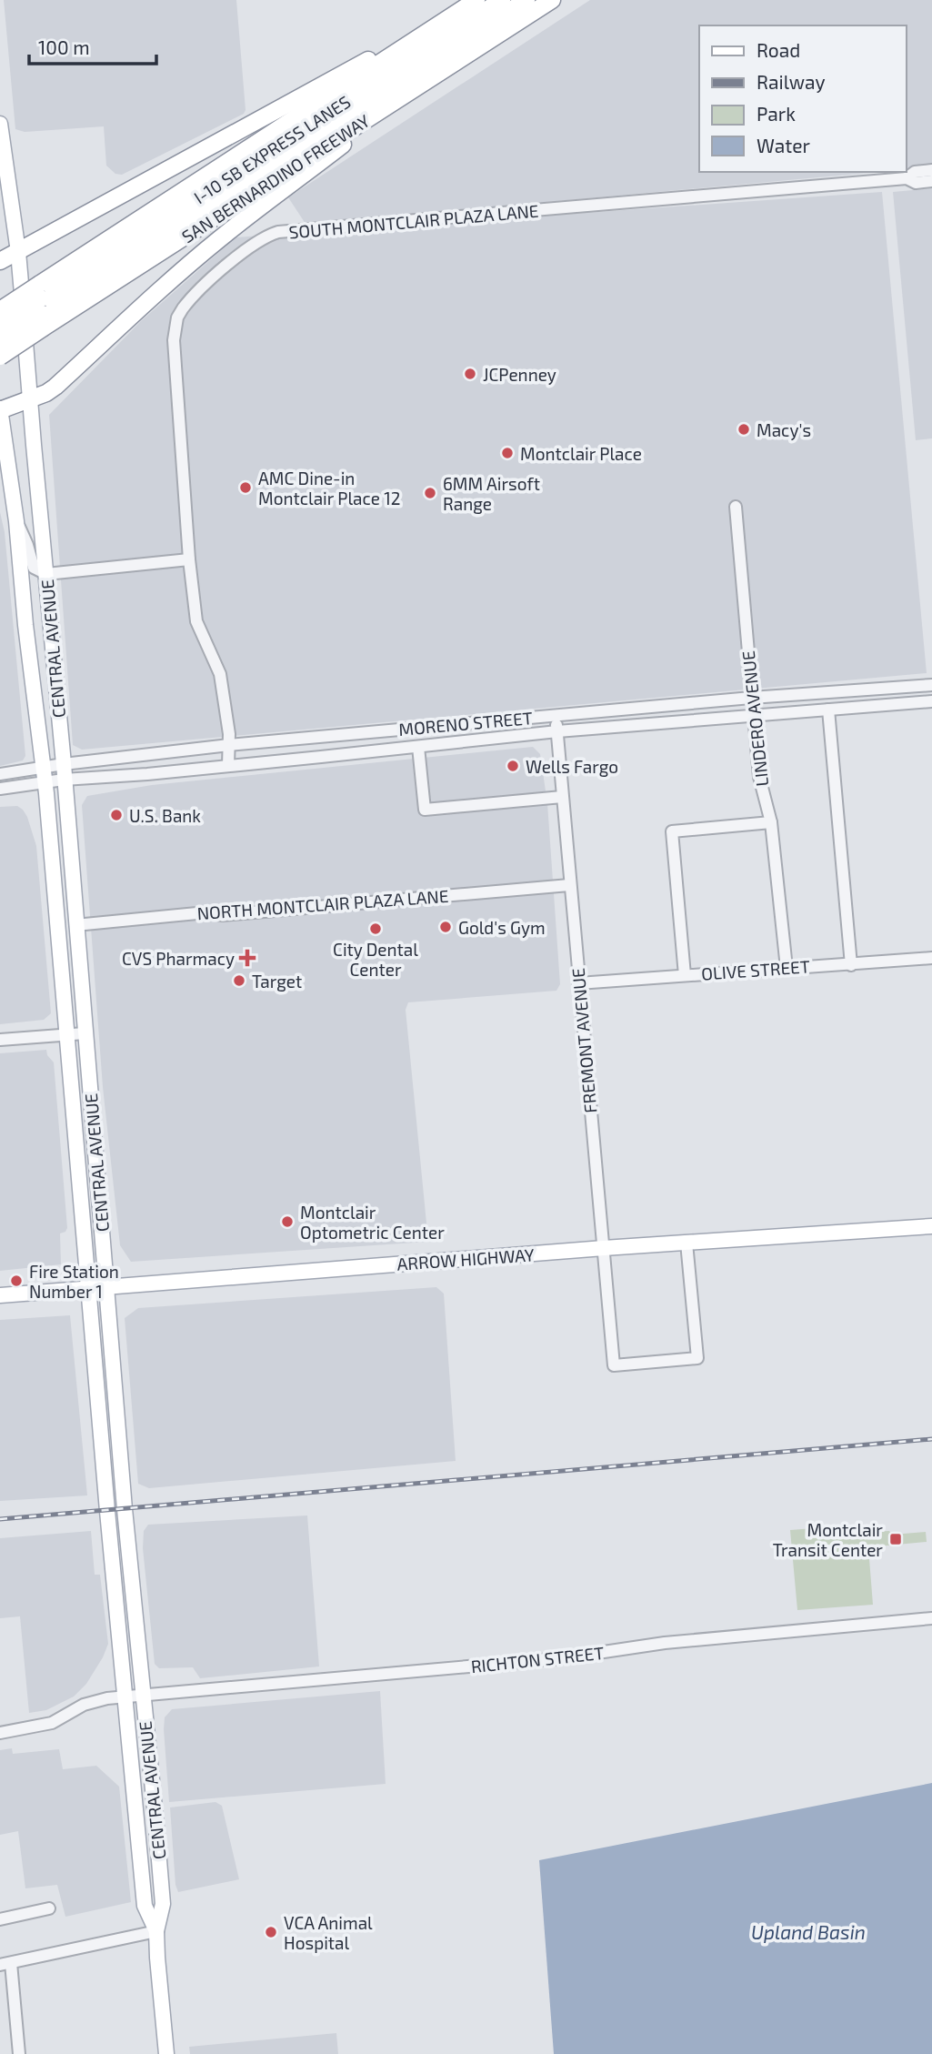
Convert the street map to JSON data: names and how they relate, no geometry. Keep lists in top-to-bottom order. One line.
{"streets":{"highway":["I-10 SB EXPRESS LANES","SAN BERNARDINO FREEWAY"],"main road":["CENTRAL AVENUE","ARROW HIGHWAY"],"street":["SOUTH MONTCLAIR PLAZA LANE","LINDERO AVENUE","MORENO STREET","NORTH MONTCLAIR PLAZA LANE","OLIVE STREET","FREMONT AVENUE","RICHTON STREET"]},"crossings":[["I-10 SB EXPRESS LANES","SAN BERNARDINO FREEWAY"],["SOUTH MONTCLAIR PLAZA LANE","MORENO STREET"],["CENTRAL AVENUE","MORENO STREET"],["CENTRAL AVENUE","NORTH MONTCLAIR PLAZA LANE"],["CENTRAL AVENUE","ARROW HIGHWAY"],["CENTRAL AVENUE","RICHTON STREET"],["LINDERO AVENUE","MORENO STREET"],["LINDERO AVENUE","OLIVE STREET"],["MORENO STREET","FREMONT AVENUE"],["NORTH MONTCLAIR PLAZA LANE","FREMONT AVENUE"],["OLIVE STREET","FREMONT AVENUE"],["FREMONT AVENUE","ARROW HIGHWAY"]],"water":["Upland Basin"],"places":{"other":["JCPenney","Macy's","Montclair Place","AMC Dine-in Montclair Place 12","6MM Airsoft Range","Wells Fargo","U.S. Bank","Gold's Gym","City Dental Center","Target","Montclair Optometric Center","Fire Station Number 1","VCA Animal Hospital"],"health":["CVS Pharmacy"],"transit":["Montclair Transit Center"]},"legend":["Road","Railway","Park","Water"],"scale_bar":"100 m"}
